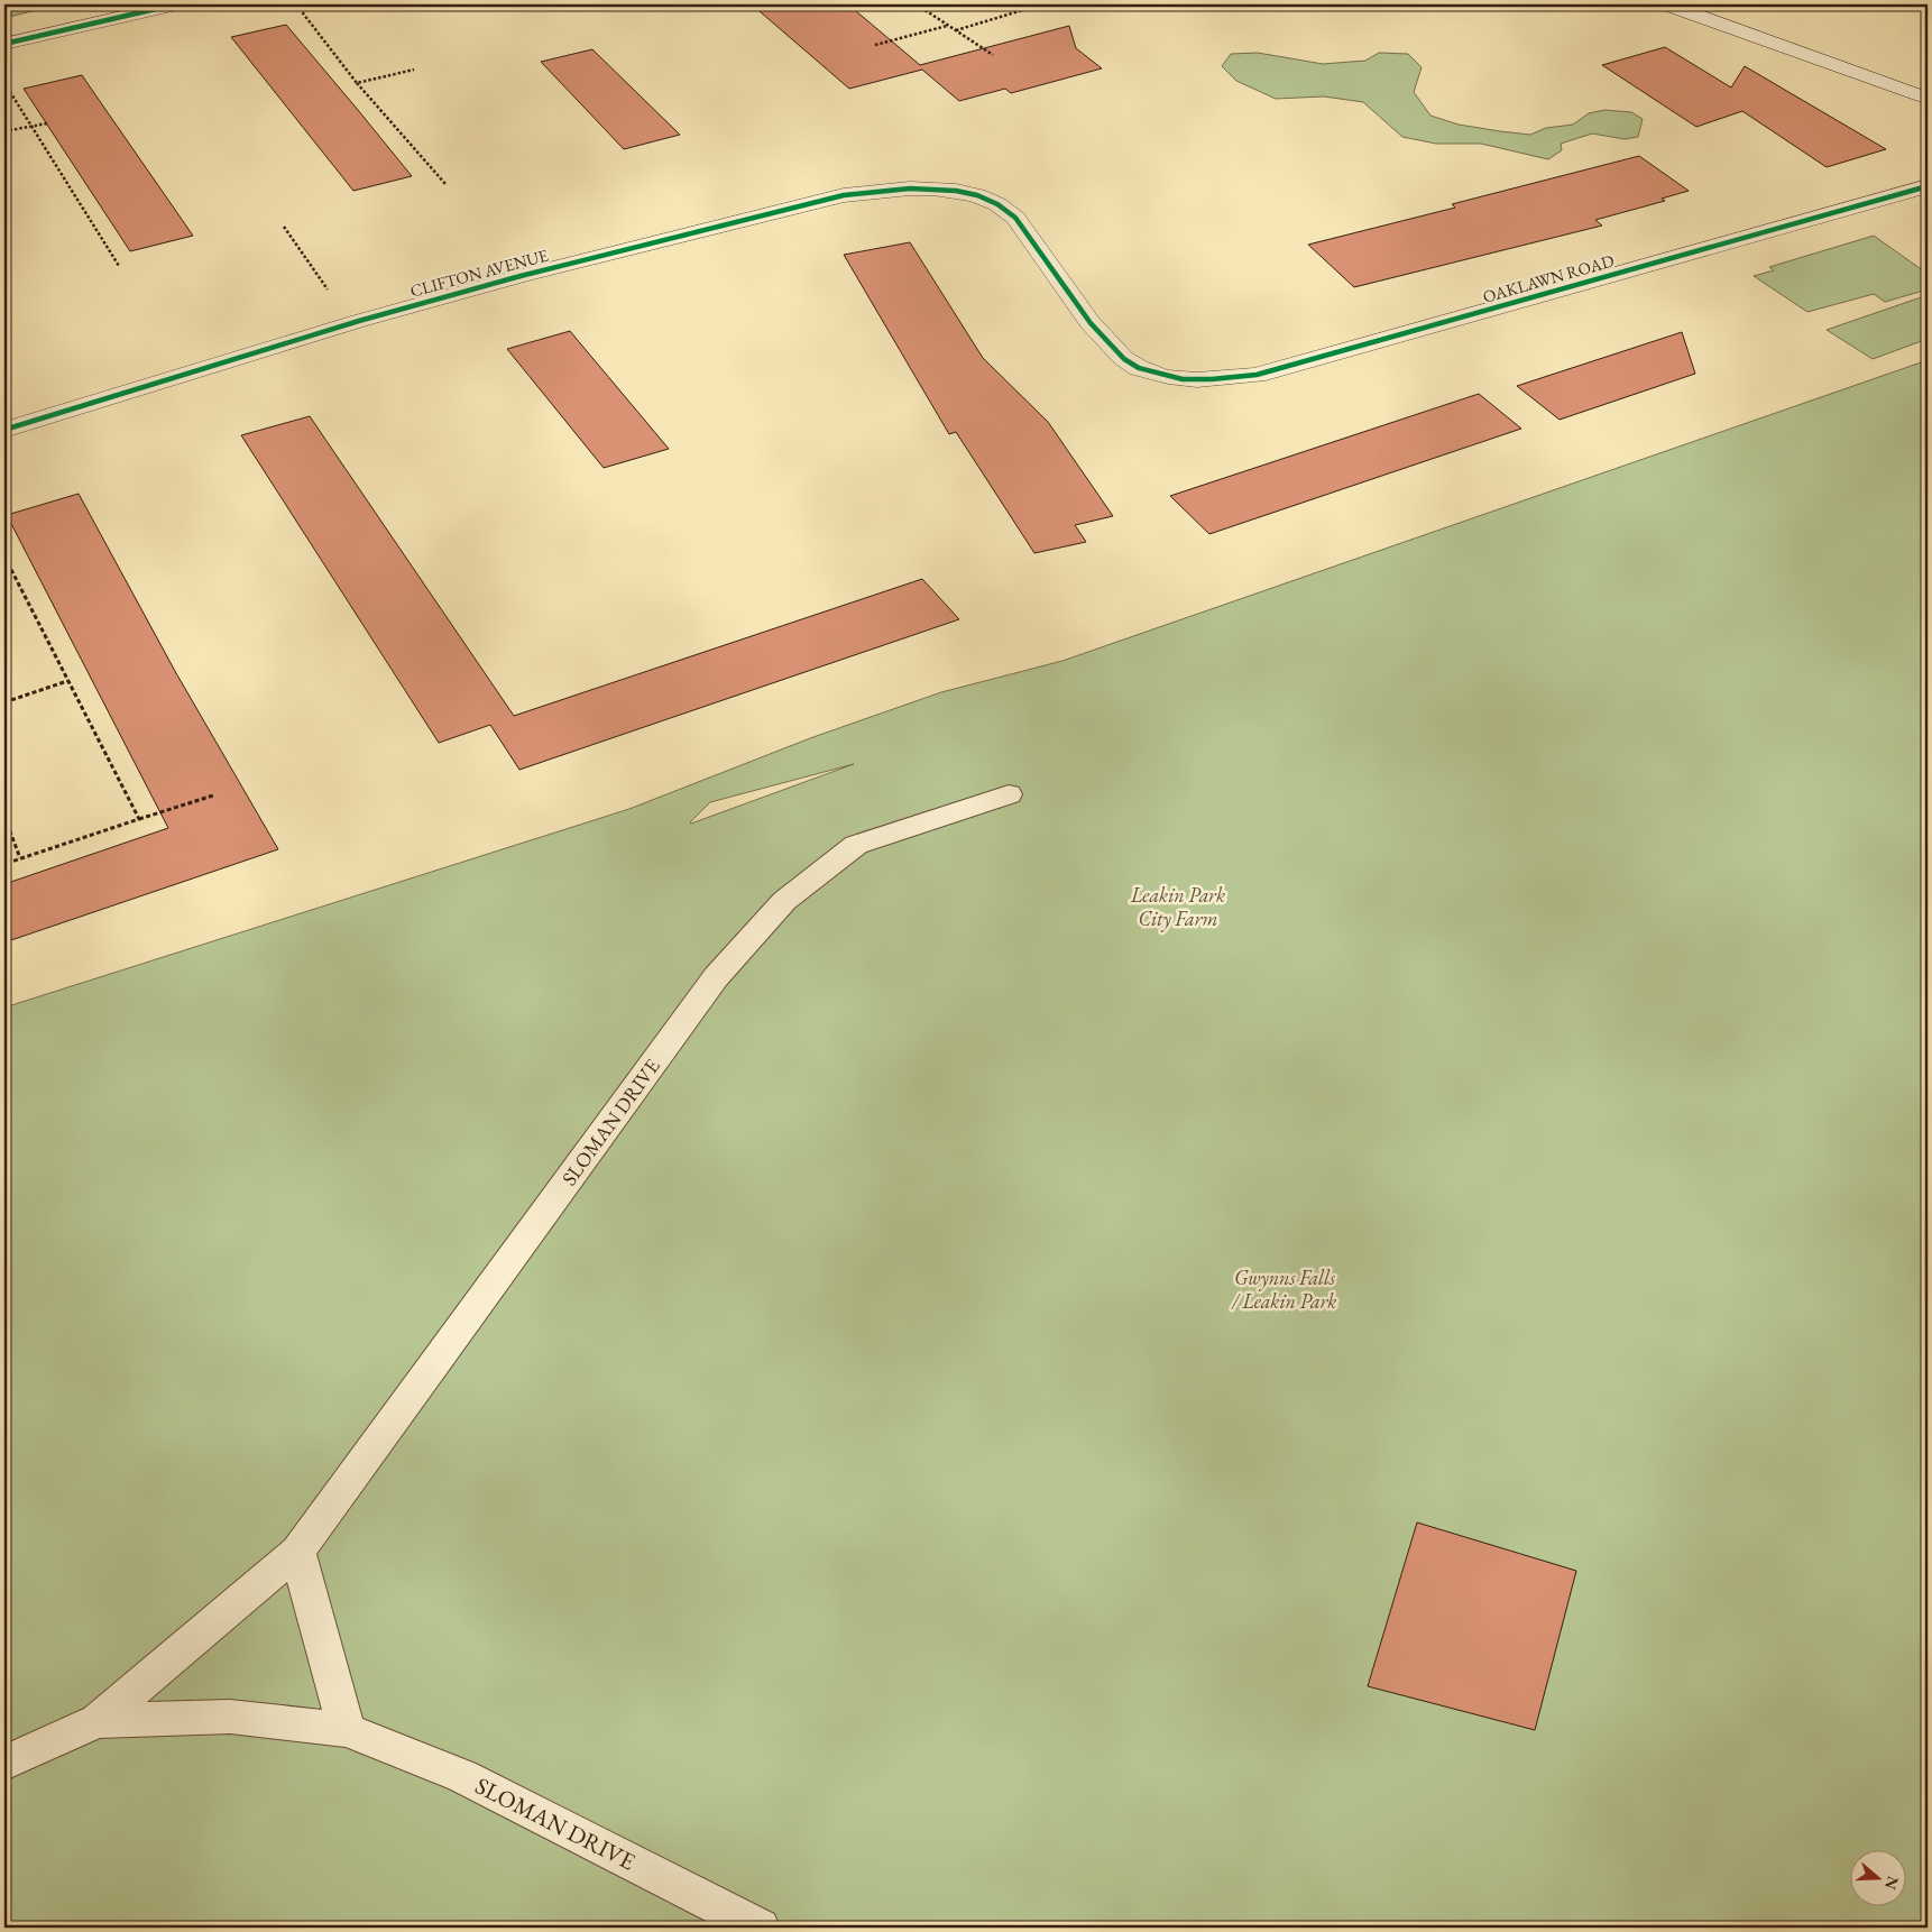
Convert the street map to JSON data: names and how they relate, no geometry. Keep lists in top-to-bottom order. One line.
{"streets":{"street":["CLIFTON AVENUE","OAKLAWN ROAD"],"lane":["SLOMAN DRIVE"]},"crossings":[["CLIFTON AVENUE","OAKLAWN ROAD"]],"parks":["Leakin Park City Farm","Gwynns Falls / Leakin Park"],"north":"right"}
